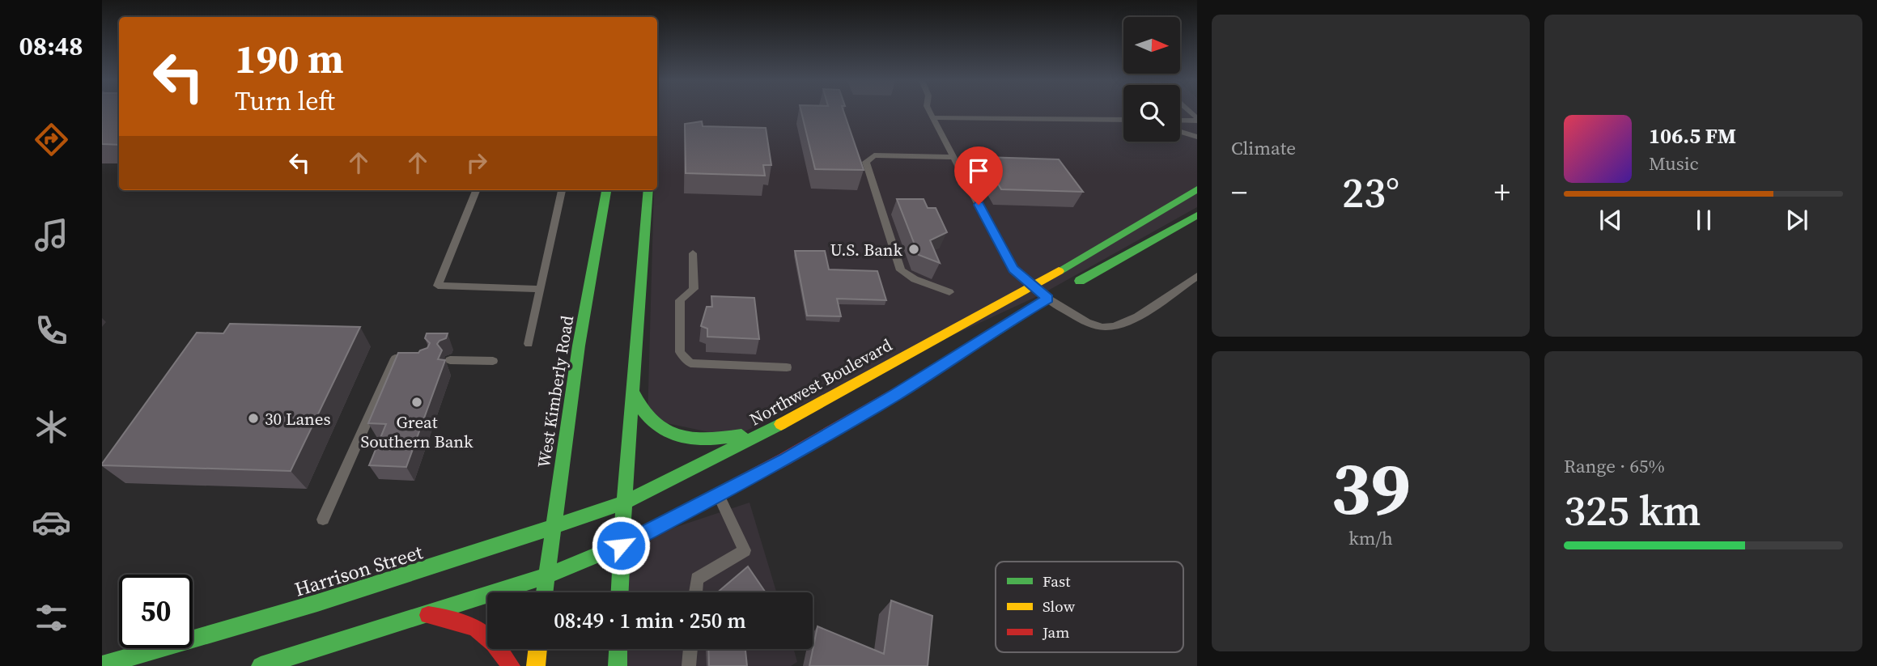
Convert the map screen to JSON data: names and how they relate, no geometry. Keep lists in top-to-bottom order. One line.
{"streets":{"main road":["Northwest Boulevard","West Kimberly Road","Harrison Street"]},"crossings":[["Northwest Boulevard","Harrison Street"],["West Kimberly Road","Harrison Street"]],"places":["U.S. Bank","Great Southern Bank","30 Lanes"],"legend":["Fast","Slow","Jam"],"north":"right","page":{"tabs":"08:48","tile":["Climate",["39","km/h"],["Range · 65%","325 km"]],"turn":["190 m","Turn left"],"song":["106.5 FM","Music"],"heat":["−","23°","+"],"limit":"50","trip":"08:49 · 1 min · 250 m"}}
